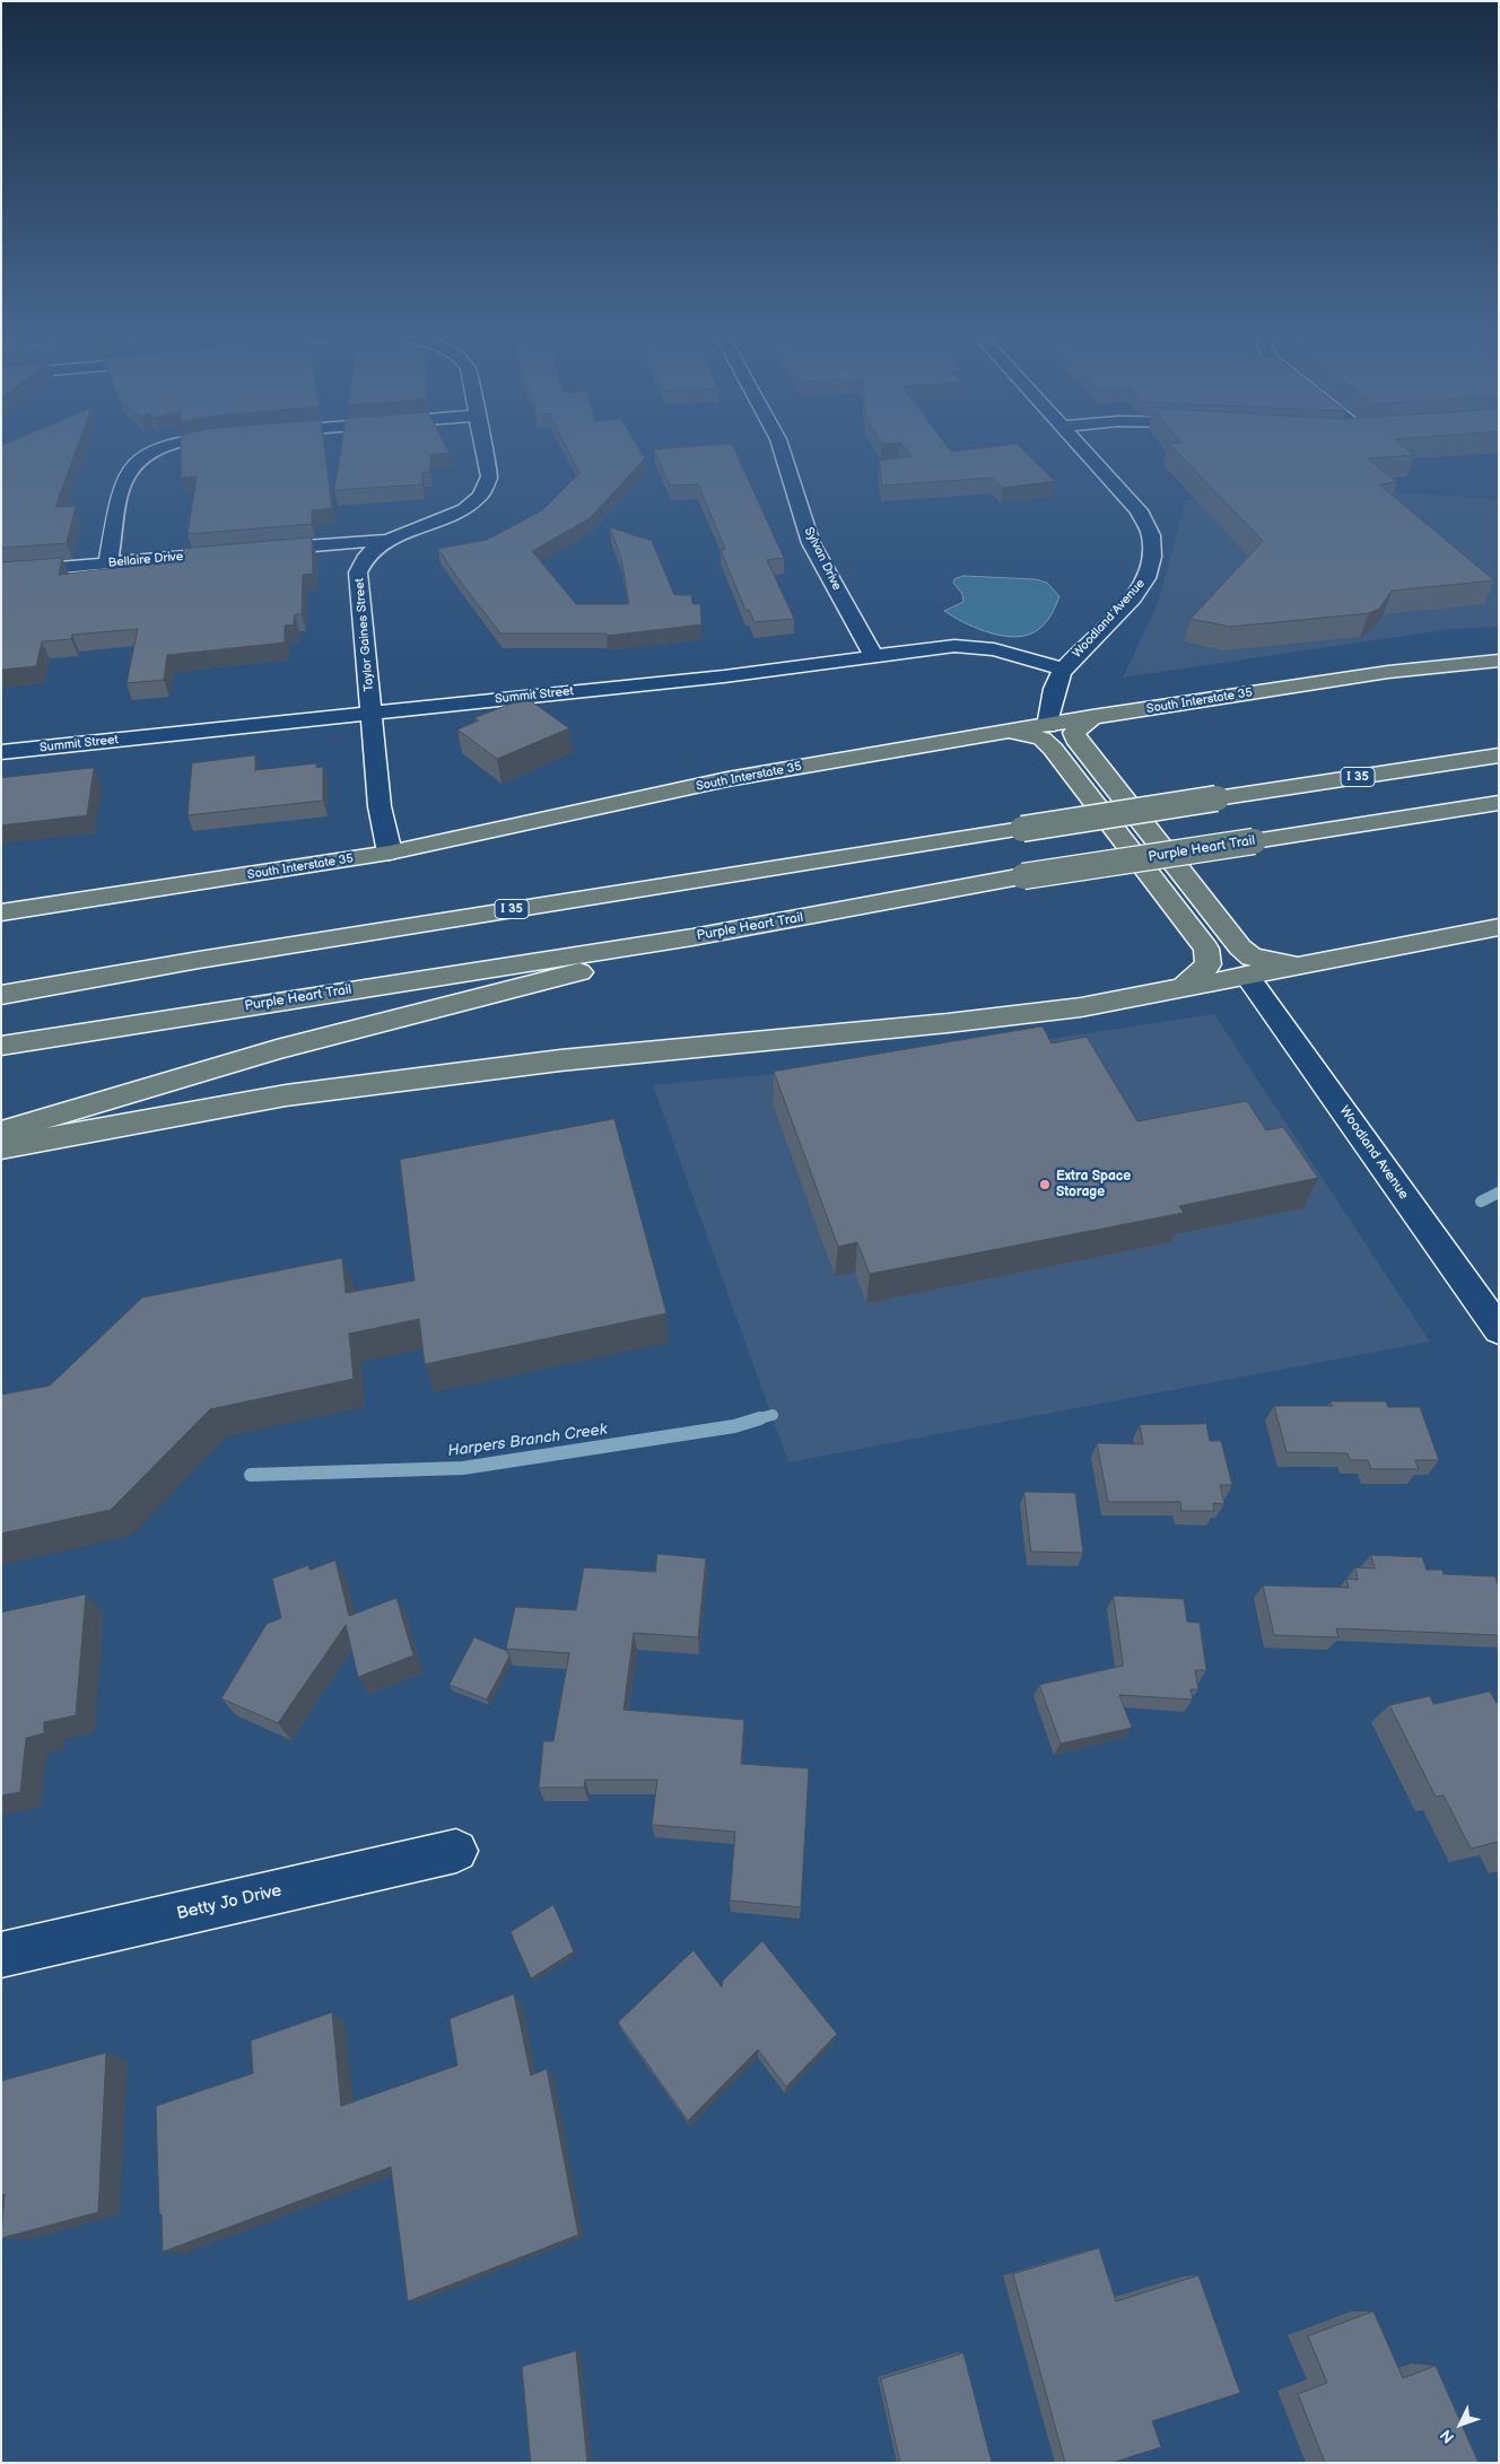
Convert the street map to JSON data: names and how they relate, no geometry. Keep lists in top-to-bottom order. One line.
{"streets":{"main road":["South Interstate 35","I 35","Purple Heart Trail"],"street":["Sylvan Drive","Bellaire Drive","Woodland Avenue","Taylor Gaines Street","Summit Street","Betty Jo Drive"]},"crossings":[["Sylvan Drive","Summit Street"],["Woodland Avenue","Summit Street"],["Woodland Avenue","South Interstate 35"],["Taylor Gaines Street","Summit Street"],["Taylor Gaines Street","South Interstate 35"]],"water":["Harpers Branch Creek"],"places":["Extra Space Storage"],"north":"bottom left"}
